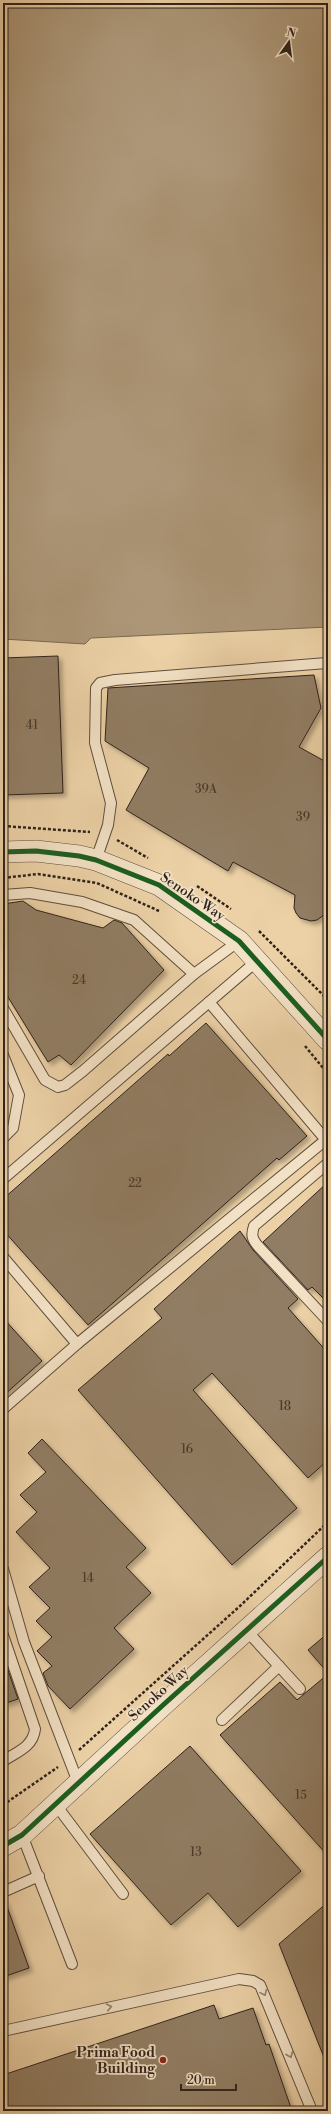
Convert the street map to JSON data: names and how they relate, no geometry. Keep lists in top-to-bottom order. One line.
{"streets":{"street":["Senoko Way"]},"places":["Prima Food Building"],"house_numbers":["41","39A","39","24","22","18","16","14","15","13"],"scale_bar":"20 m","north":"top"}
